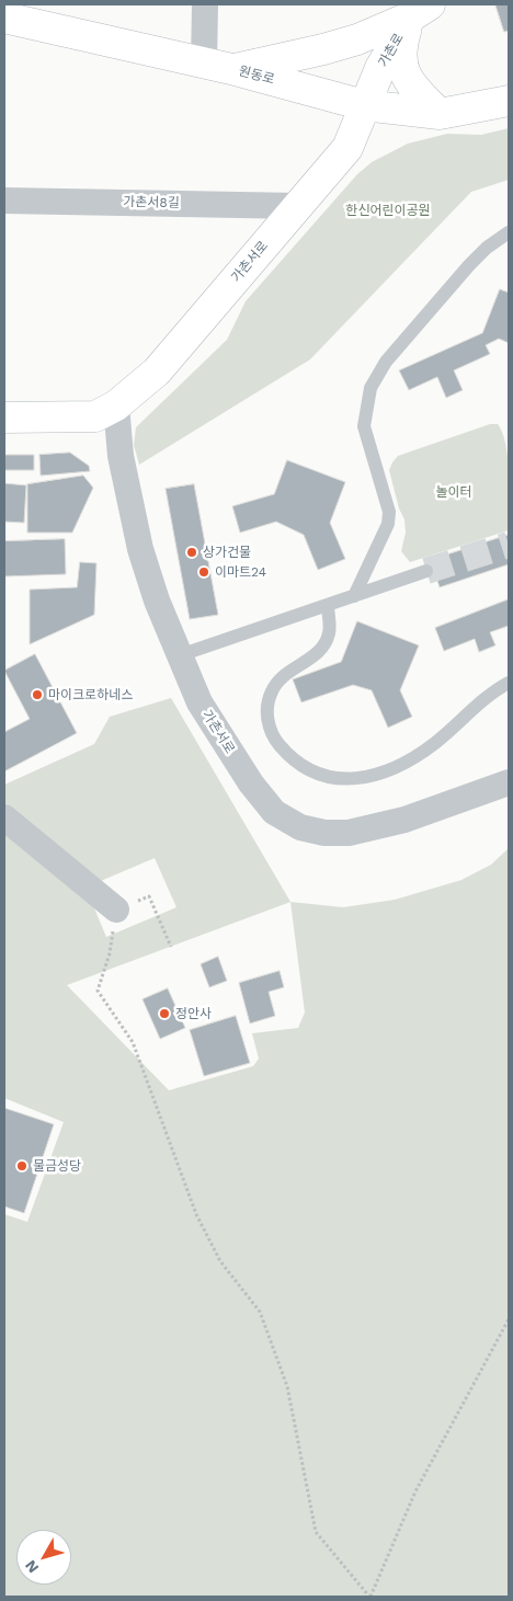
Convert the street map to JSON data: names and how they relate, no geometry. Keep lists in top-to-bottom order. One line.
{"streets":{"street":["가촌로","원동로","가촌서8길","가촌서로"]},"crossings":[["가촌로","원동로"],["가촌로","가촌서로"],["원동로","가촌서로"],["가촌서8길","가촌서로"]],"parks":["한신어린이공원","놀이터"],"places":["상가건물","이마트24","마이크로하네스","정안사","물금성당"],"north":"bottom left"}
